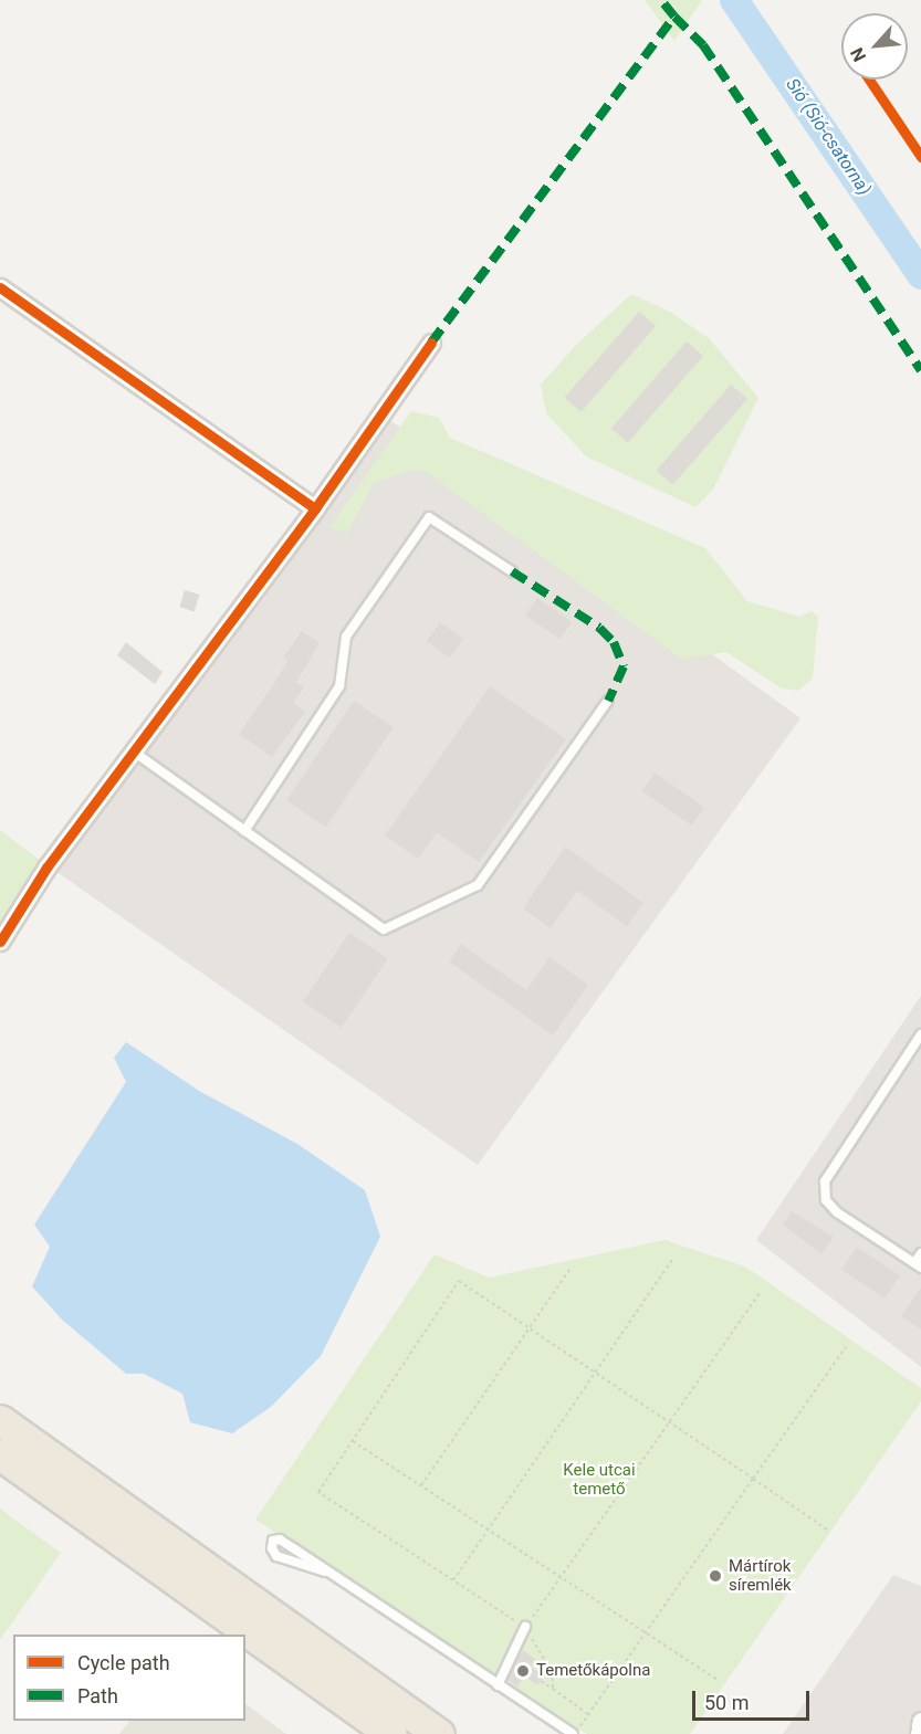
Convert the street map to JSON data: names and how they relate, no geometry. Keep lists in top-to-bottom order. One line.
{"water":["Sió (Sió-csatorna)"],"parks":["Kele utcai temető"],"places":["Mártírok síremlék","Temetőkápolna"],"legend":["Cycle path","Path"],"scale_bar":"50 m","north":"bottom left"}
